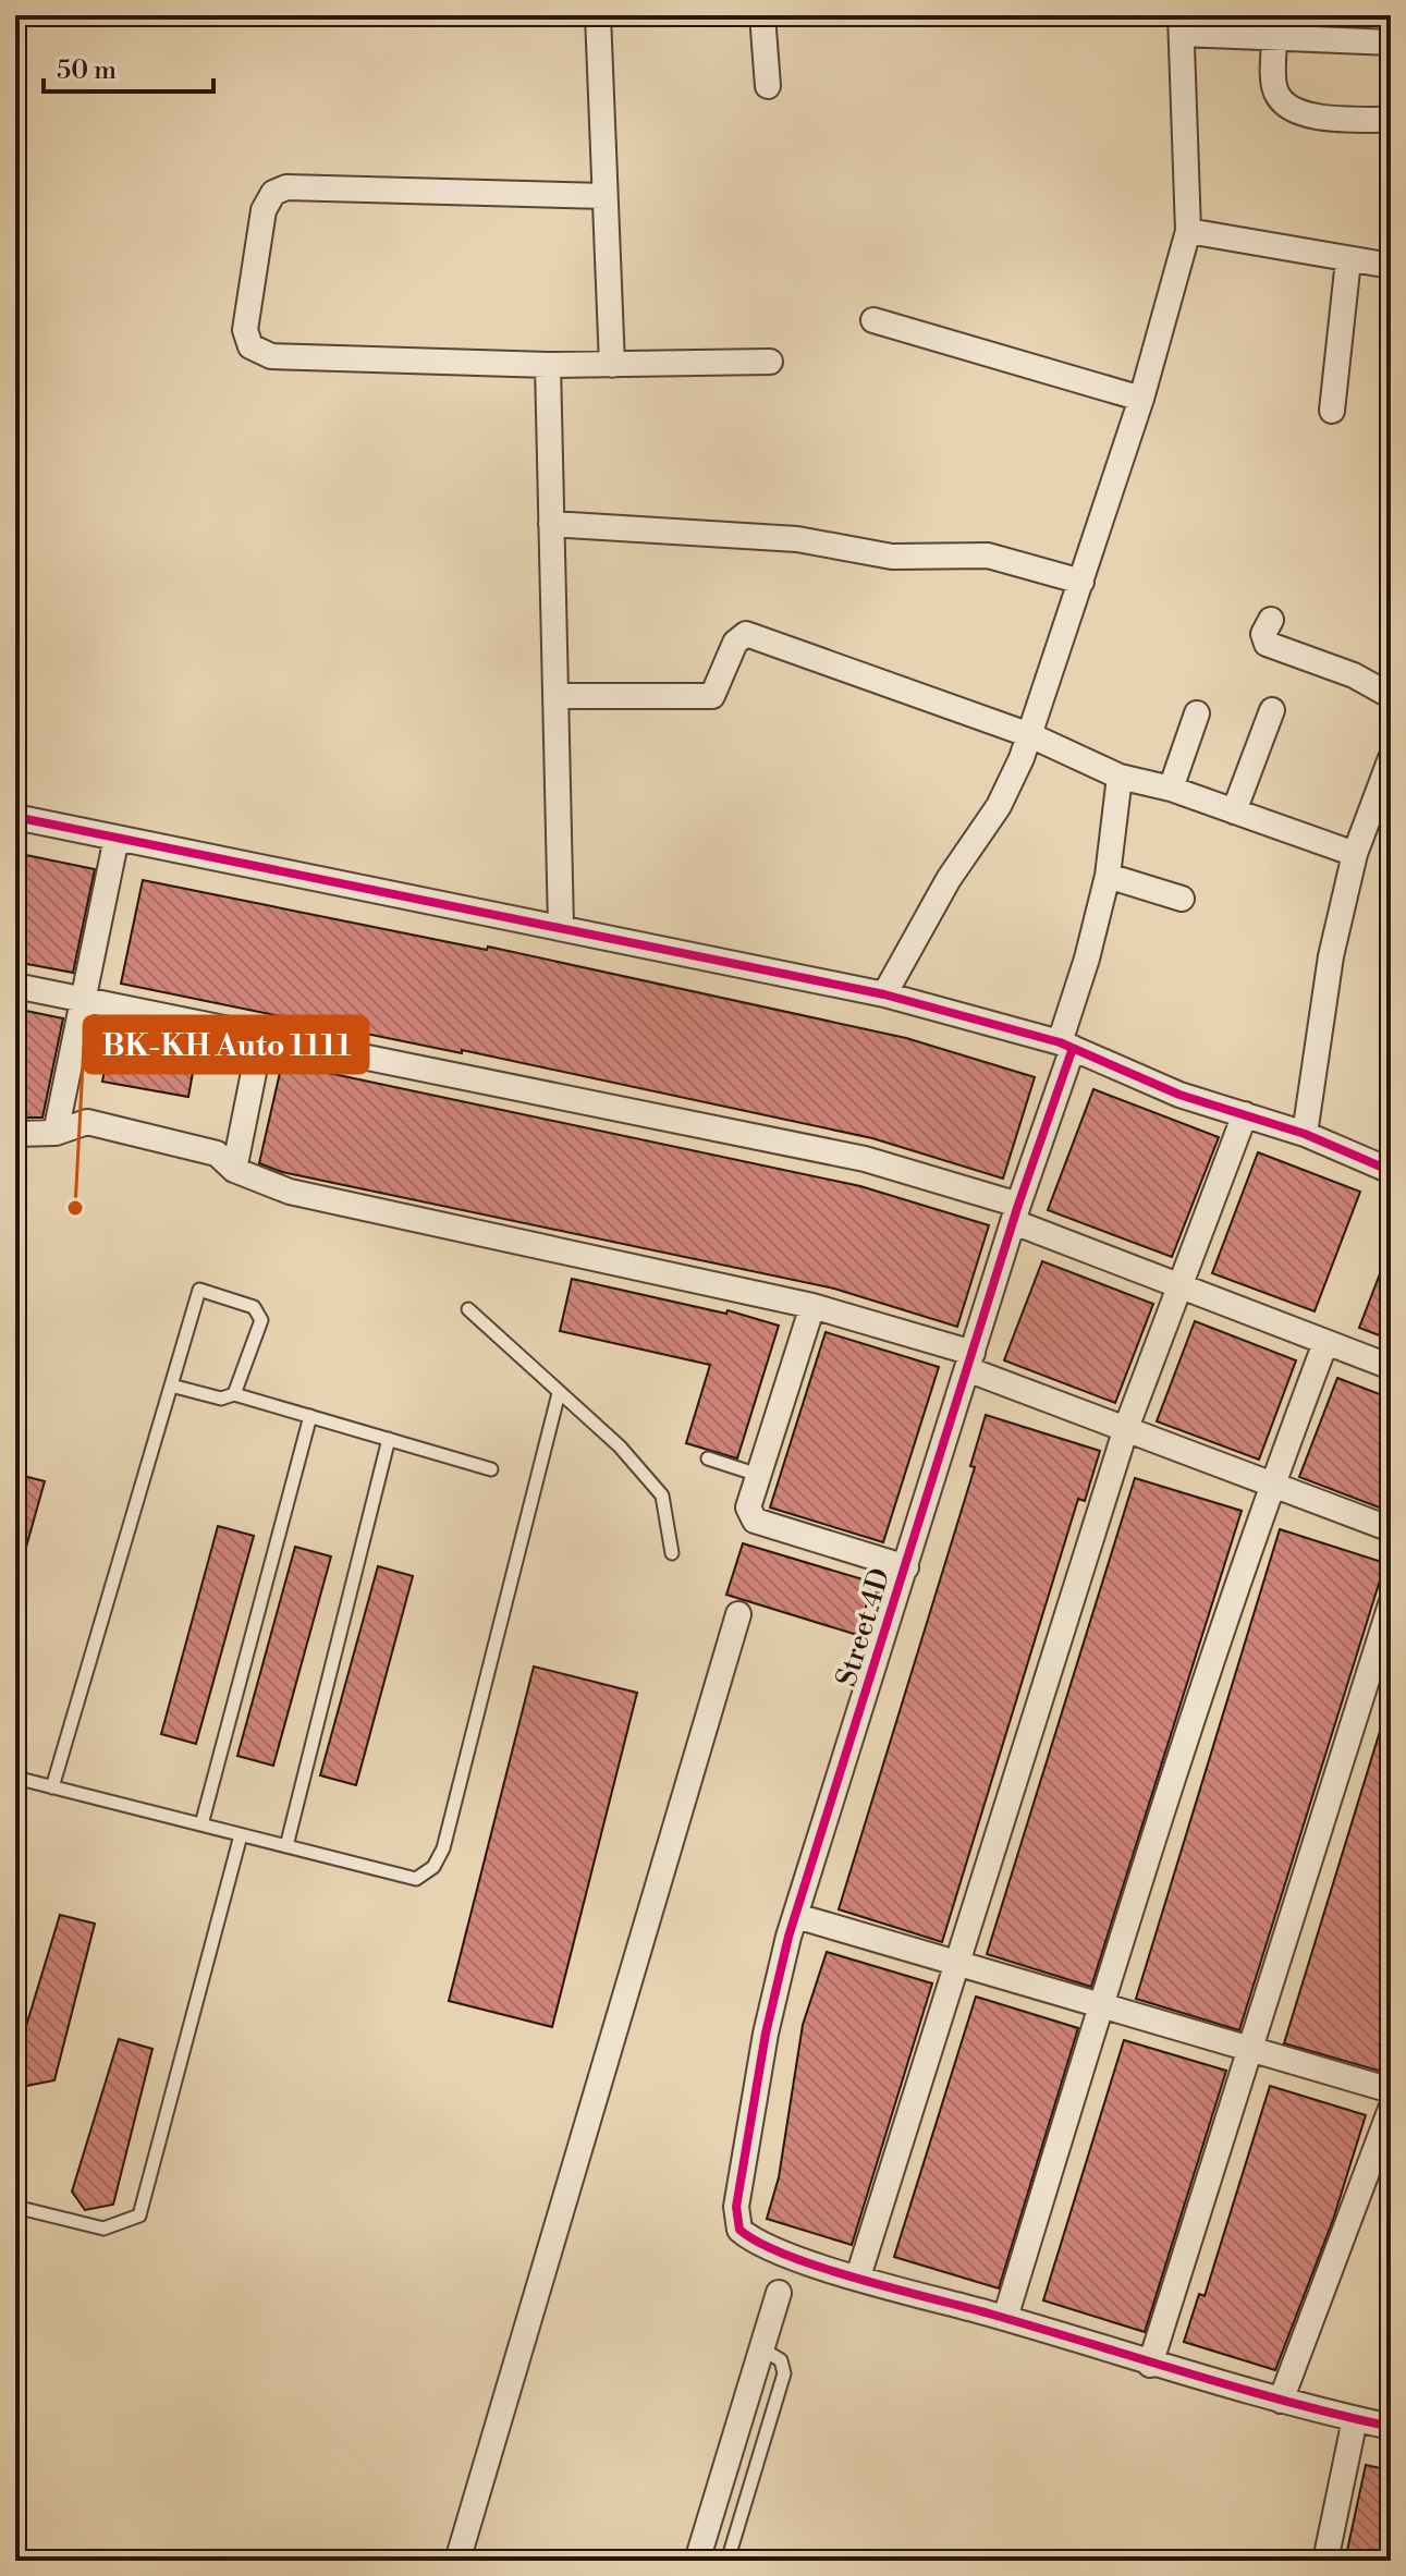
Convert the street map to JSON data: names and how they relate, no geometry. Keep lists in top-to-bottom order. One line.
{"streets":{"street":["Street 4D"]},"places":["BK-KH Auto 1111"],"scale_bar":"50 m"}
